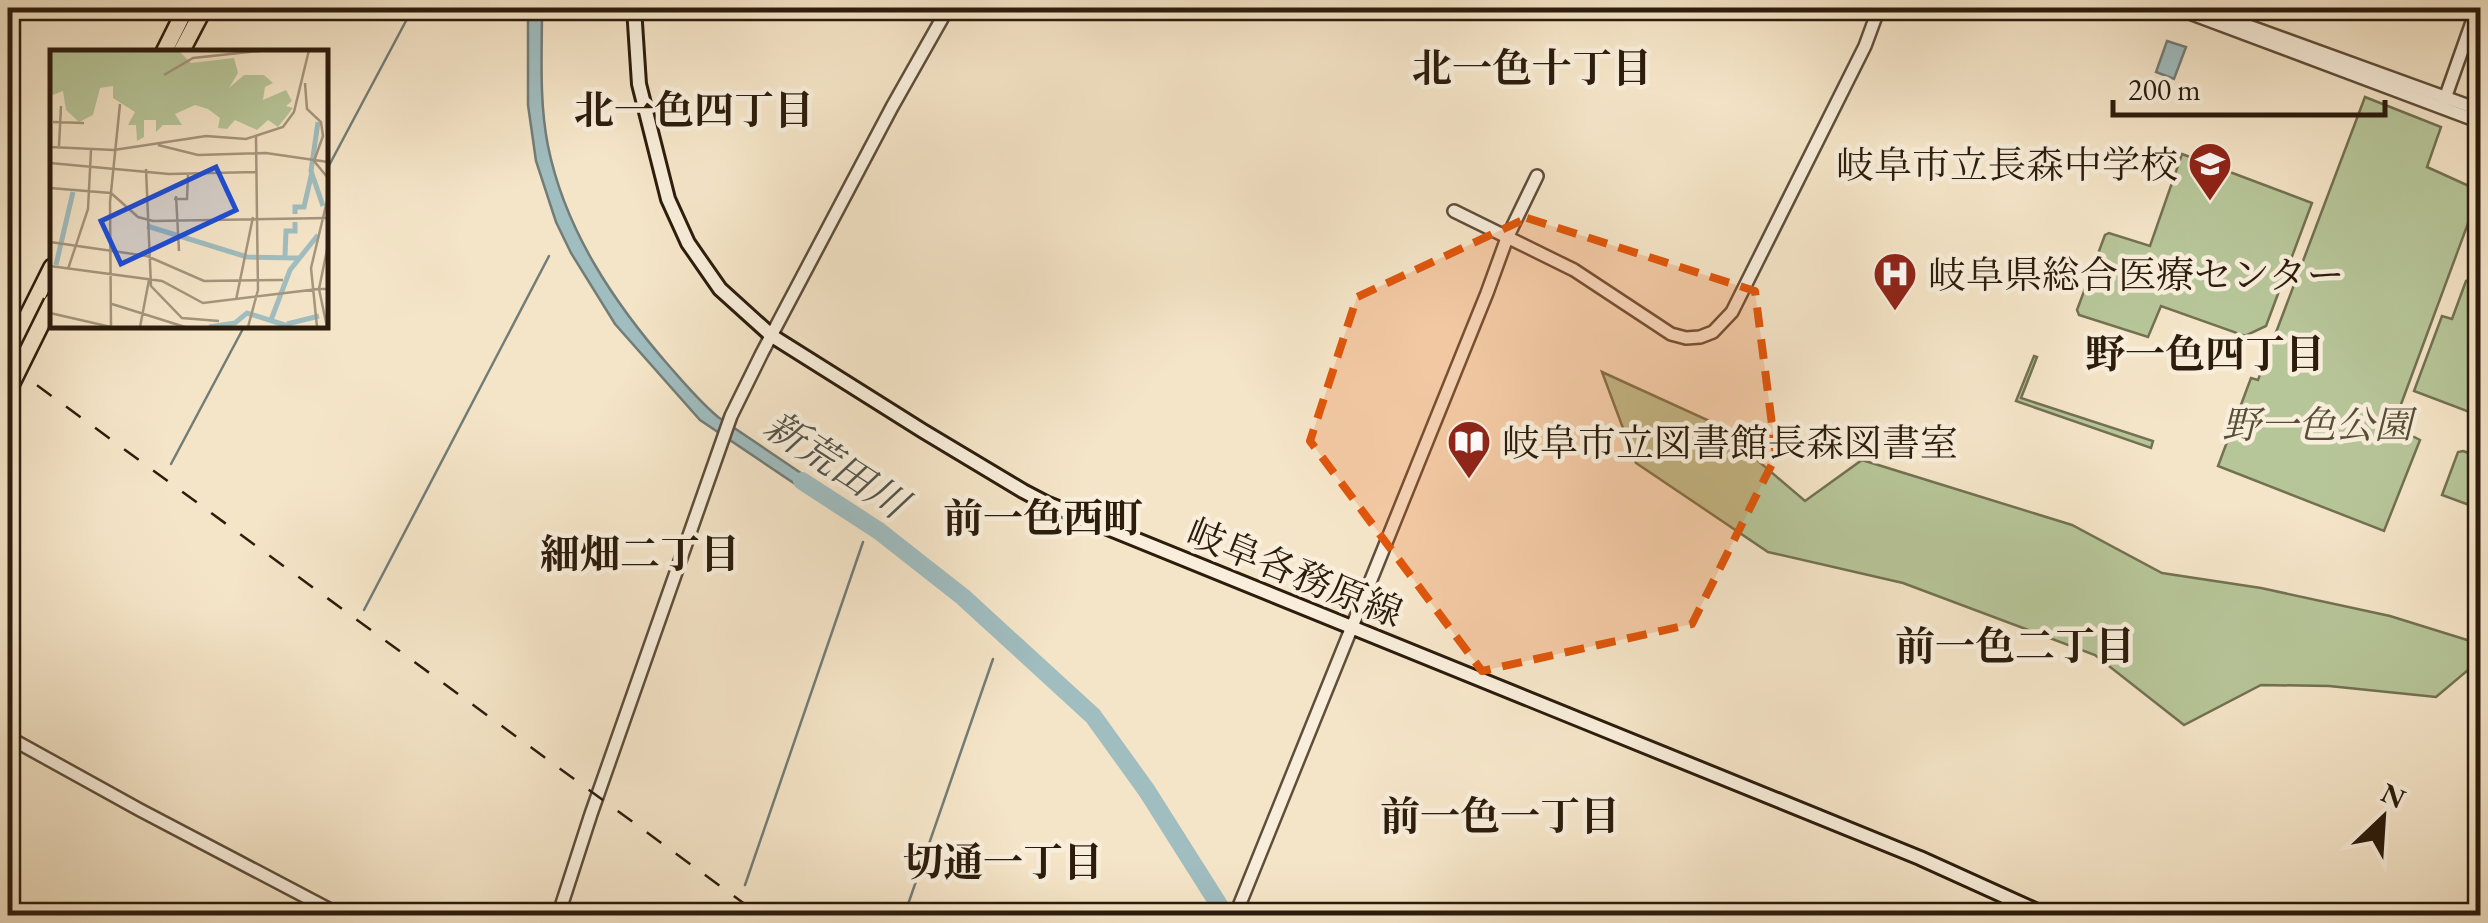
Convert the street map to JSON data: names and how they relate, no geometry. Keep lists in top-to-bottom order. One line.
{"streets":{"main road":["岐阜各務原線"]},"districts":["北一色十丁目","北一色四丁目","野一色四丁目","前一色西町","細畑二丁目","前一色二丁目","前一色一丁目","切通一丁目"],"water":["新荒田川"],"parks":["野一色公園"],"places":{"school or university":["岐阜市立長森中学校"],"hospital":["岐阜県総合医療センター"],"library":["岐阜市立図書館長森図書室"]},"scale_bar":"200 m","north":"top right"}
